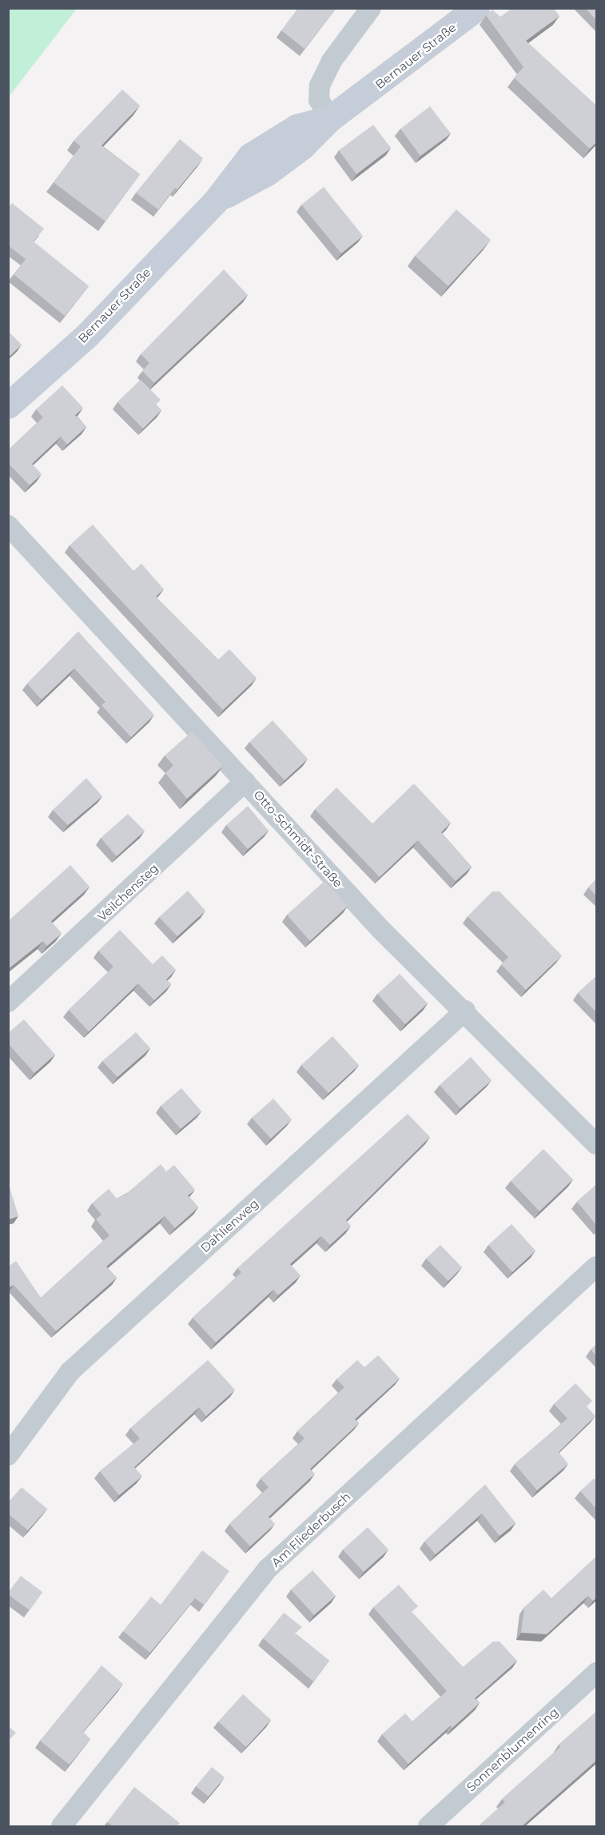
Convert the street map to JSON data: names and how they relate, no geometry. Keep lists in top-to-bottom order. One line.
{"streets":{"main road":["Bernauer Straße"],"street":["Otto-Schmidt-Straße","Veilchensteg","Dahlienweg","Am Fliederbusch","Sonnenblumenring"]},"crossings":[["Otto-Schmidt-Straße","Veilchensteg"],["Otto-Schmidt-Straße","Dahlienweg"]]}
